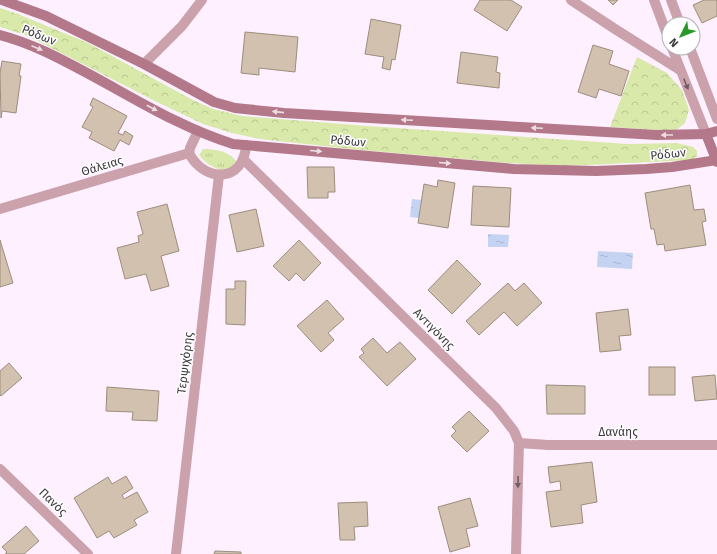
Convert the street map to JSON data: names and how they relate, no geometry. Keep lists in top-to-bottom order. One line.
{"streets":{"street":["Ρόδων","Θάλειας","Αντιγόνης","Τερψιχόρης","Δανάης","Πανός"]},"crossings":[["Αντιγόνης","Δανάης"]],"north":"bottom left"}
